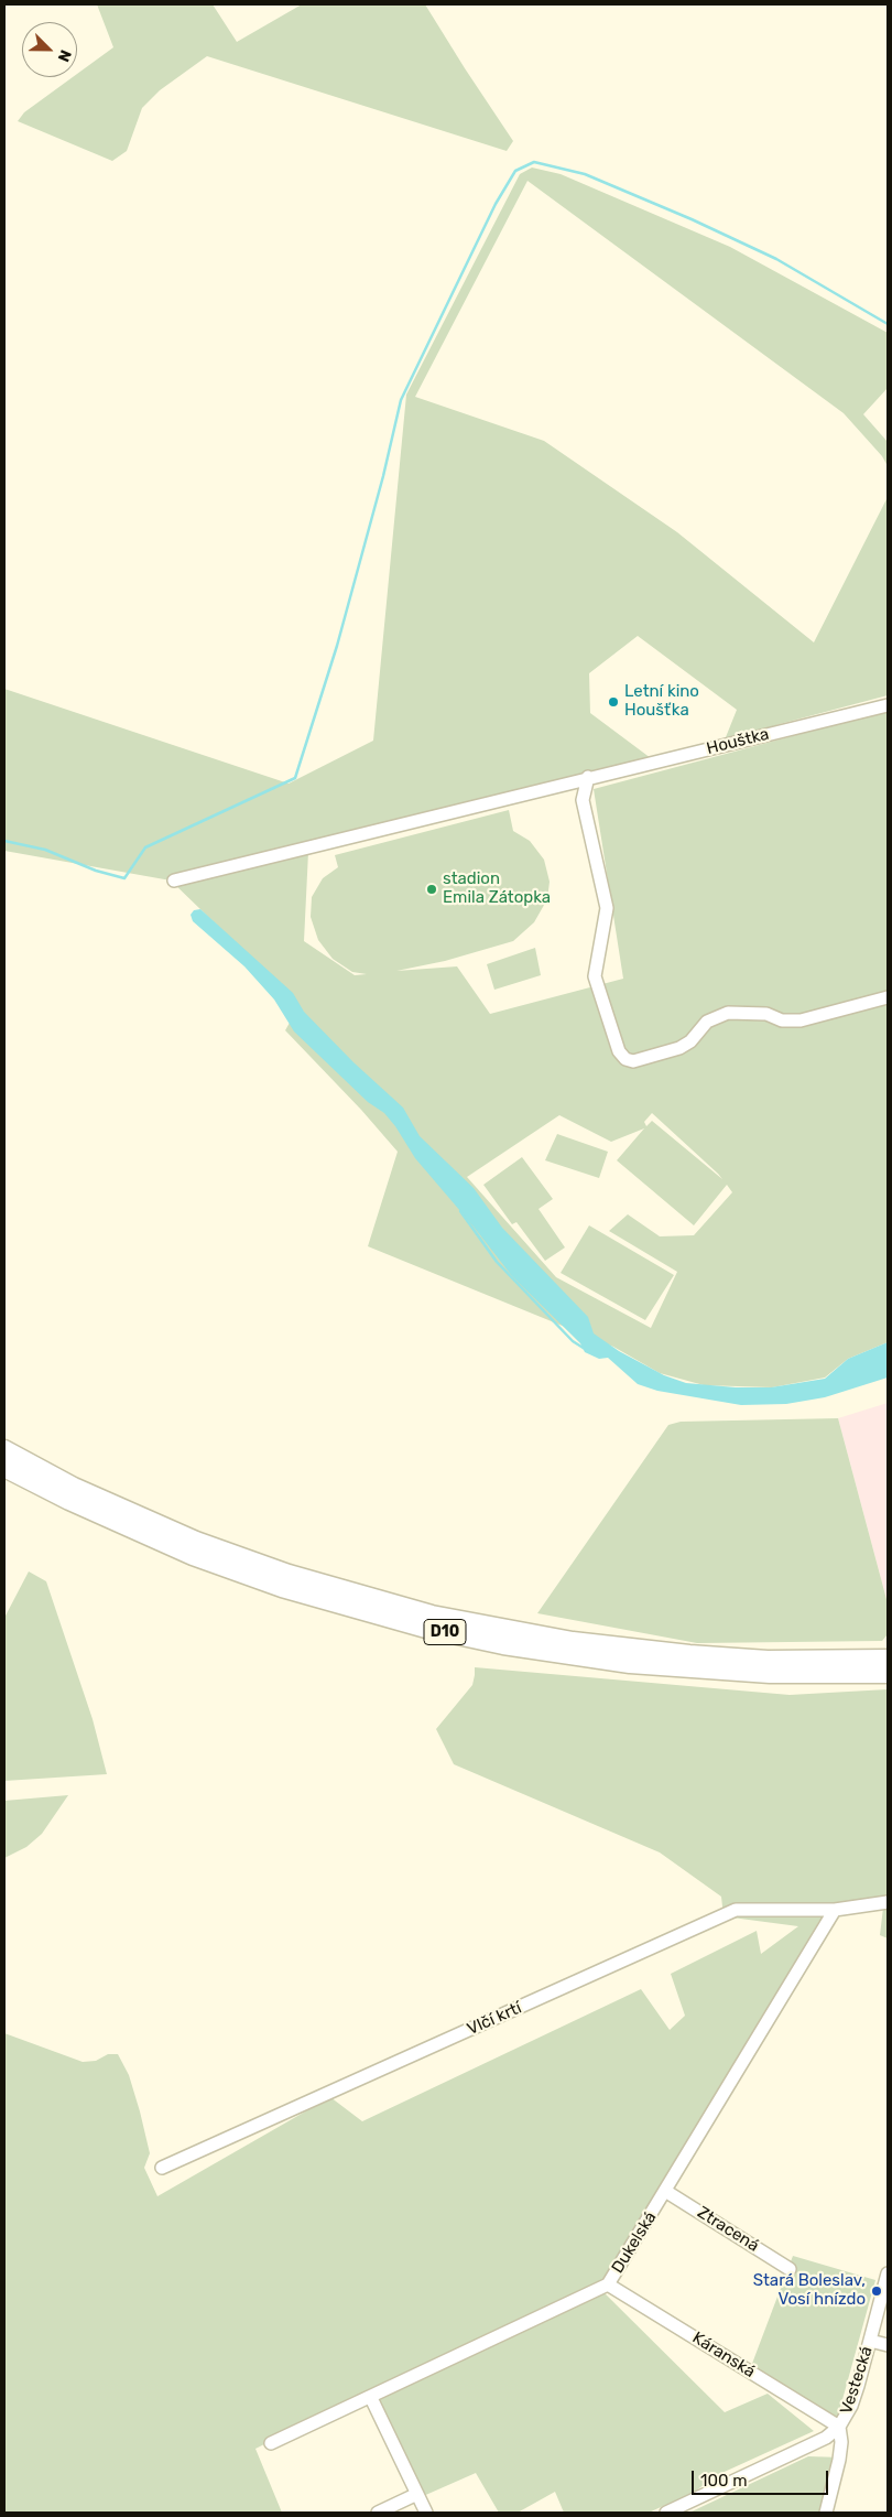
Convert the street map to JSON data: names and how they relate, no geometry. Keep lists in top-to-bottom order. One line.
{"streets":{"highway":["D10"],"street":["Houštka","Vlčí krtí","Ztracená","Dukelská","Káranská","Vestecká"]},"crossings":[["Vlčí krtí","Dukelská"],["Ztracená","Dukelská"],["Dukelská","Káranská"],["Káranská","Vestecká"]],"places":["Letní kino Houšťka","stadion Emila Zátopka","Stará Boleslav, Vosí hnízdo"],"scale_bar":"100 m","north":"bottom right"}
